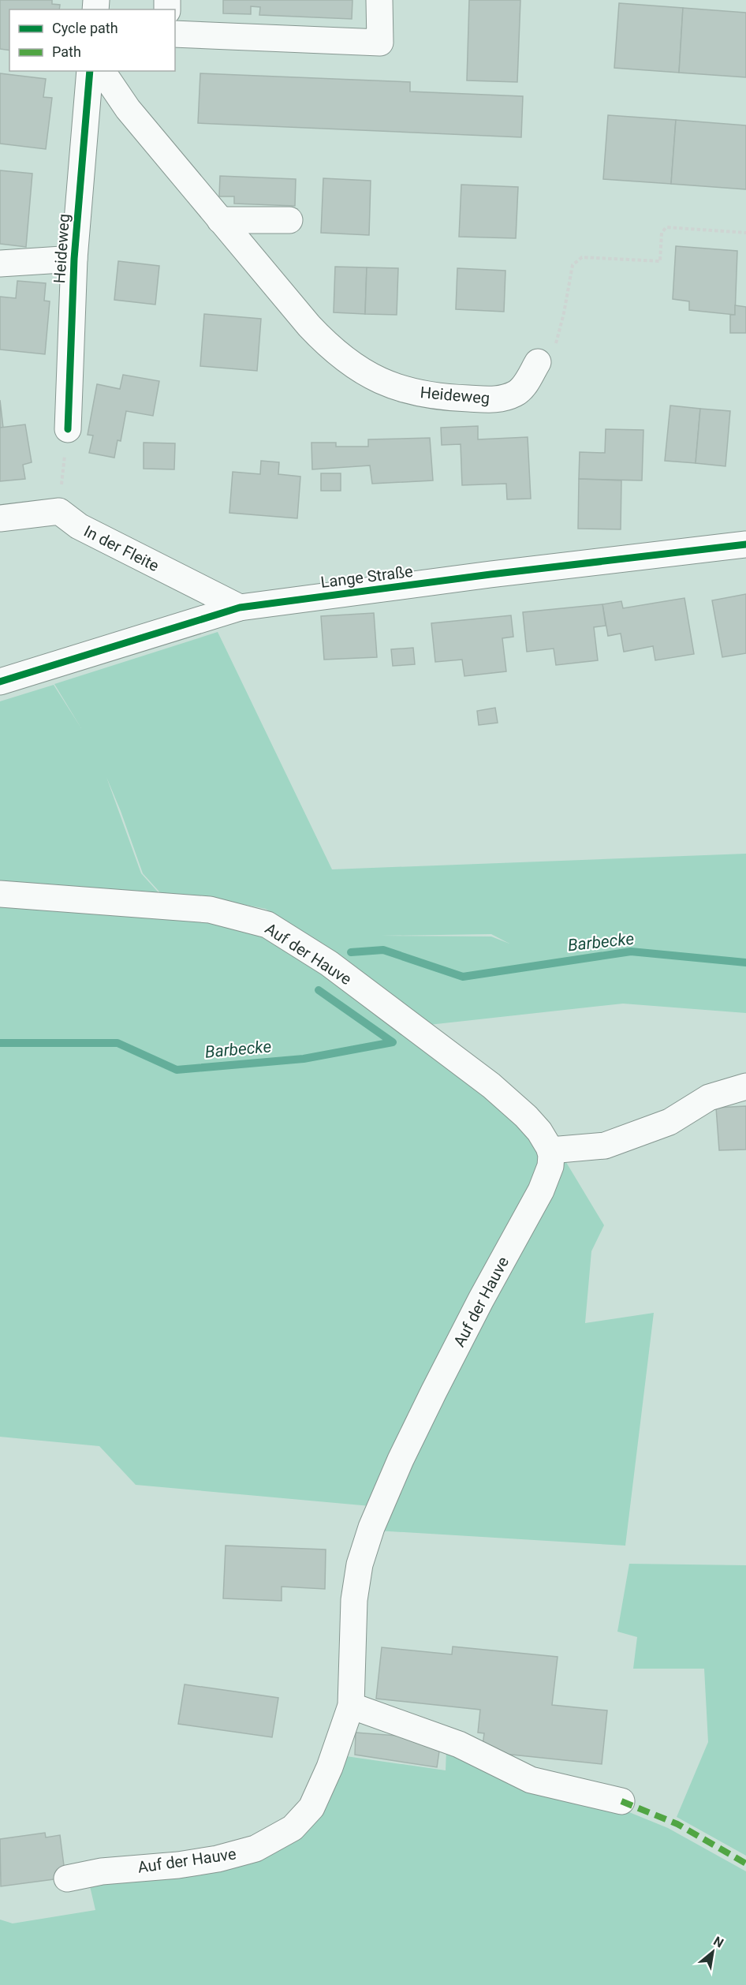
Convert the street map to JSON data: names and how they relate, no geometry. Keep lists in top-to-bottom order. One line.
{"streets":{"street":["Heideweg","In der Fleite","Lange Straße","Auf der Hauve"]},"crossings":[["In der Fleite","Lange Straße"]],"water":["Barbecke"],"legend":["Cycle path","Path"],"north":"top right"}
